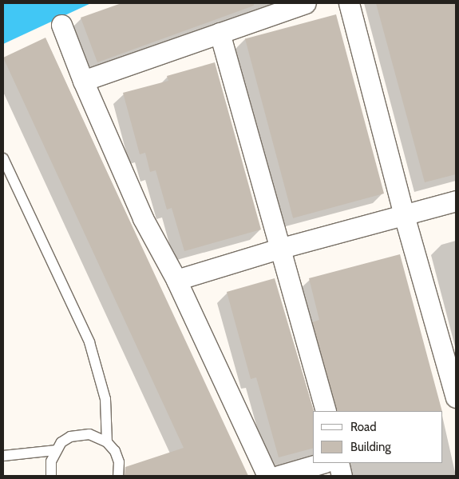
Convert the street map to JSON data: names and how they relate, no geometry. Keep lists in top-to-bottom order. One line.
{"legend":["Road","Building"]}
